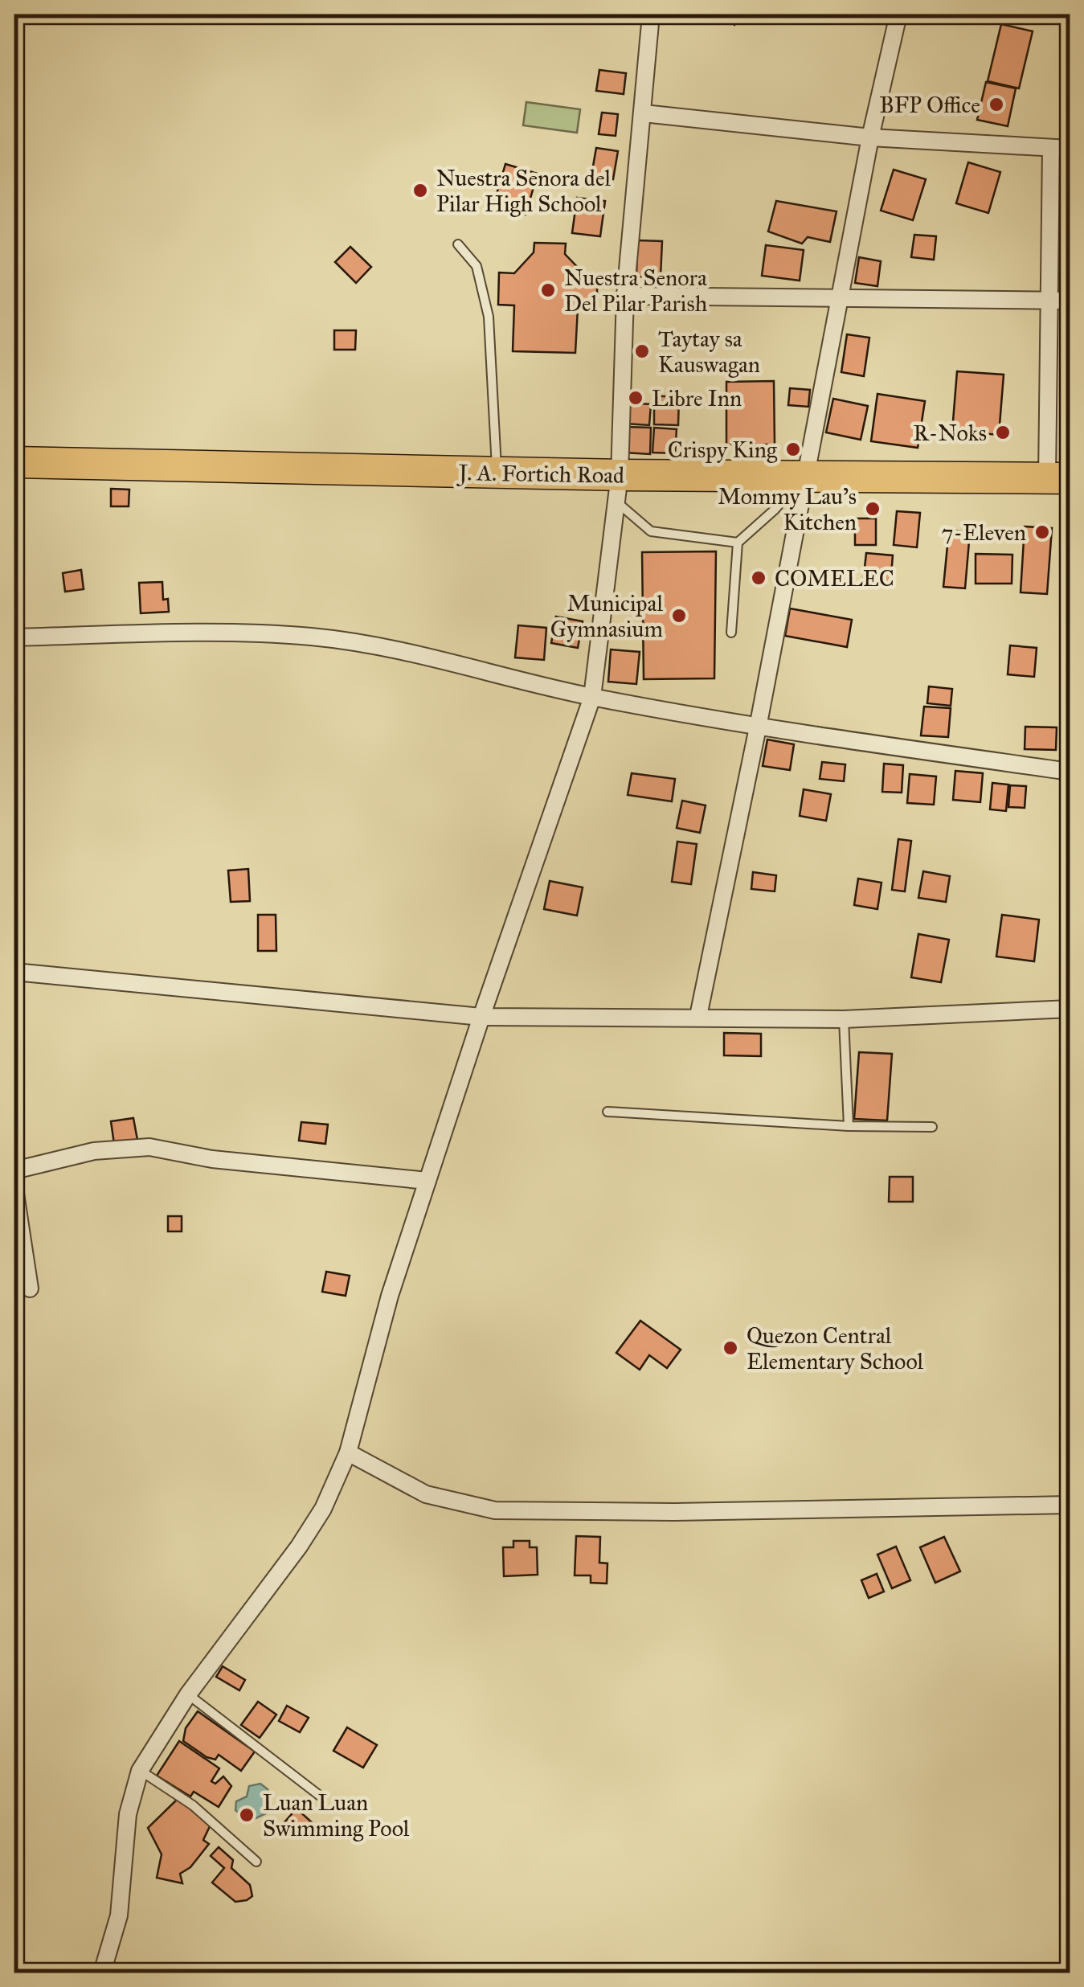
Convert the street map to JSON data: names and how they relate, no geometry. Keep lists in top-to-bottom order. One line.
{"streets":{"highway":["J. A. Fortich Road"]},"places":["BFP Office","Nuestra Senora del Pilar High School","Nuestra Senora Del Pilar Parish","Taytay sa Kauswagan","Libre Inn","R-Noks","Crispy King","Mommy Lau's Kitchen","7-Eleven","COMELEC","Municipal Gymnasium","Quezon Central Elementary School","Luan Luan Swimming Pool"]}
